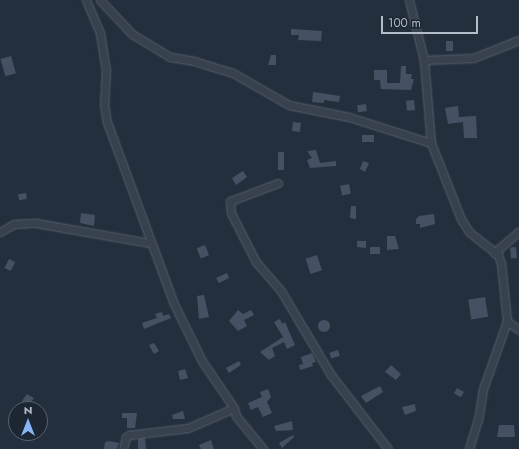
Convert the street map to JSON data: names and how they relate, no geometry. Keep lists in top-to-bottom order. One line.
{"scale_bar":"100 m","north":"top"}
